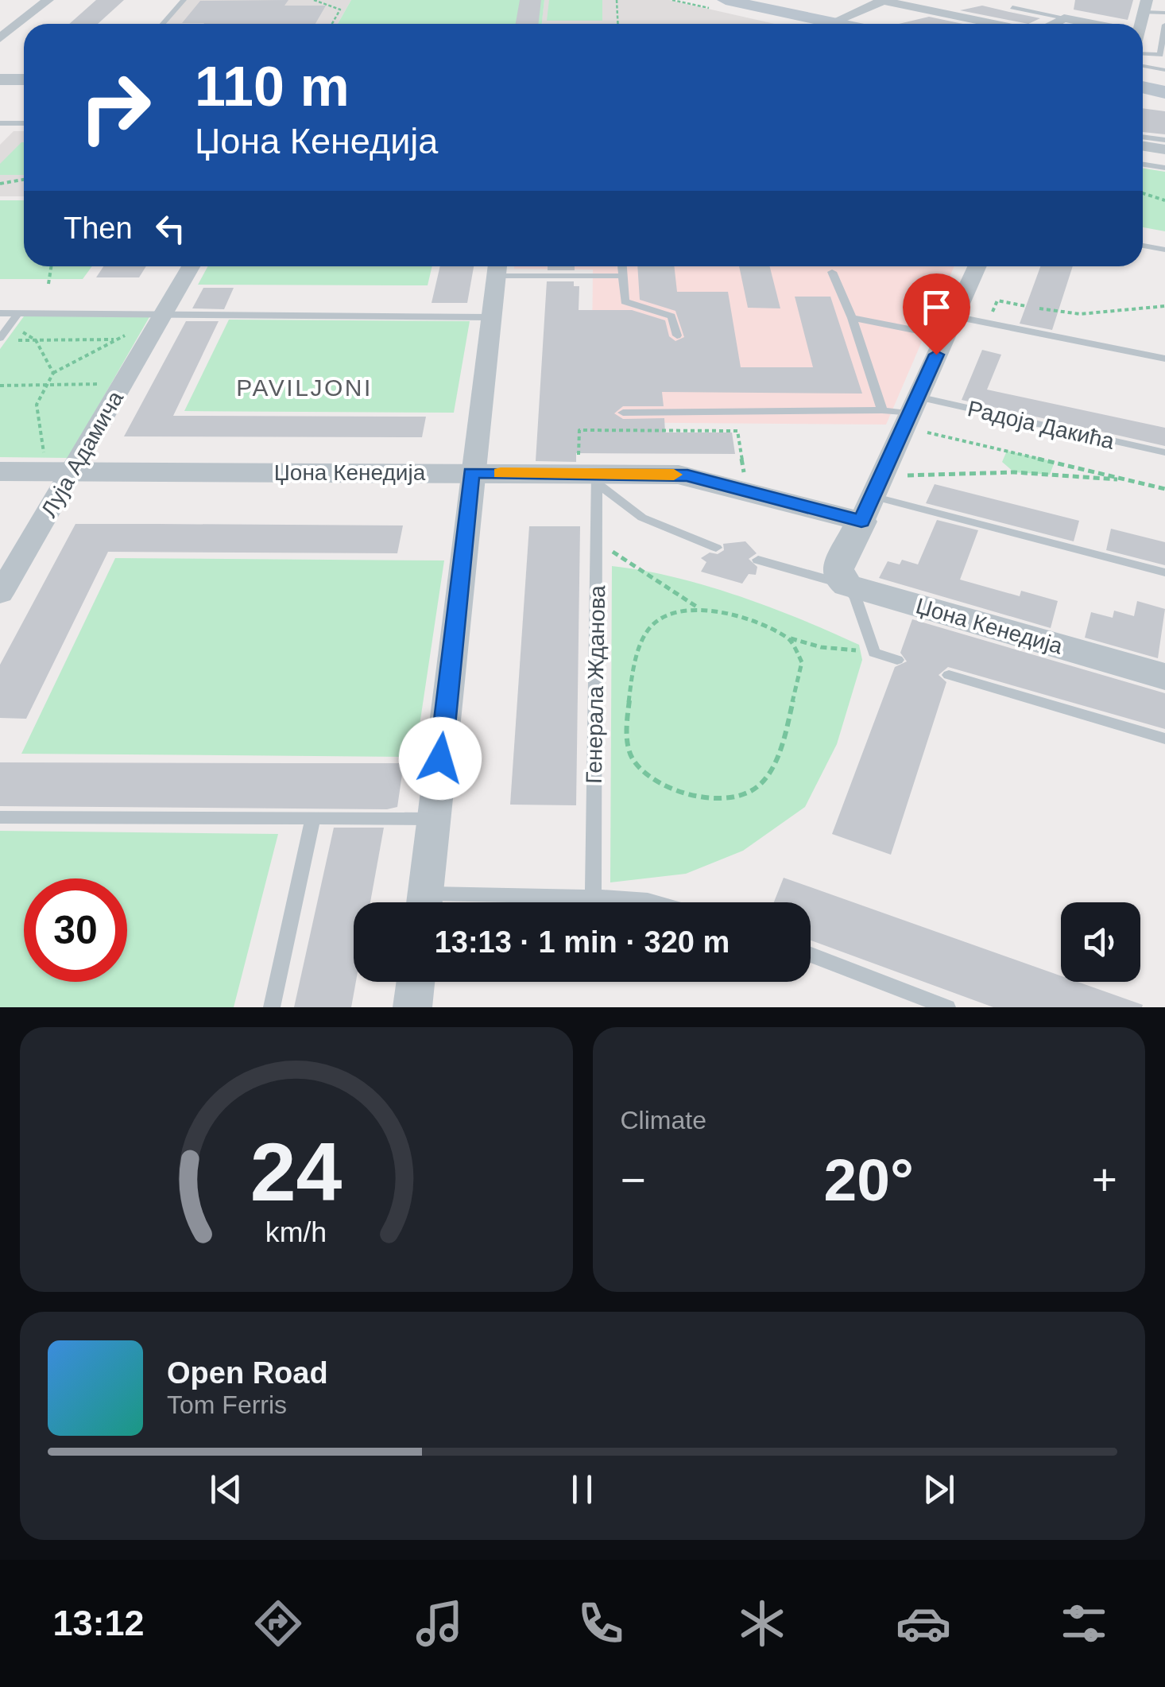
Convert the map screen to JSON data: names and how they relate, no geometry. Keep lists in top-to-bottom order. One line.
{"streets":{"street":["Луја Адамича","Џона Кенедија"],"lane":["Радоја Дакића","Генерала Жданова"]},"crossings":[["Луја Адамича","Џона Кенедија"],["Џона Кенедија","Генерала Жданова"]],"districts":["PAVILJONI"],"page":{"turn":["110 m","Џона Кенедија"],"then":"Then","limit":"30","trip":"13:13 · 1 min · 320 m","tile":"Climate","heat":["−","20°","+"],"song":["Open Road","Tom Ferris"],"tabs":"13:12","gauge":["24","km/h"]}}
